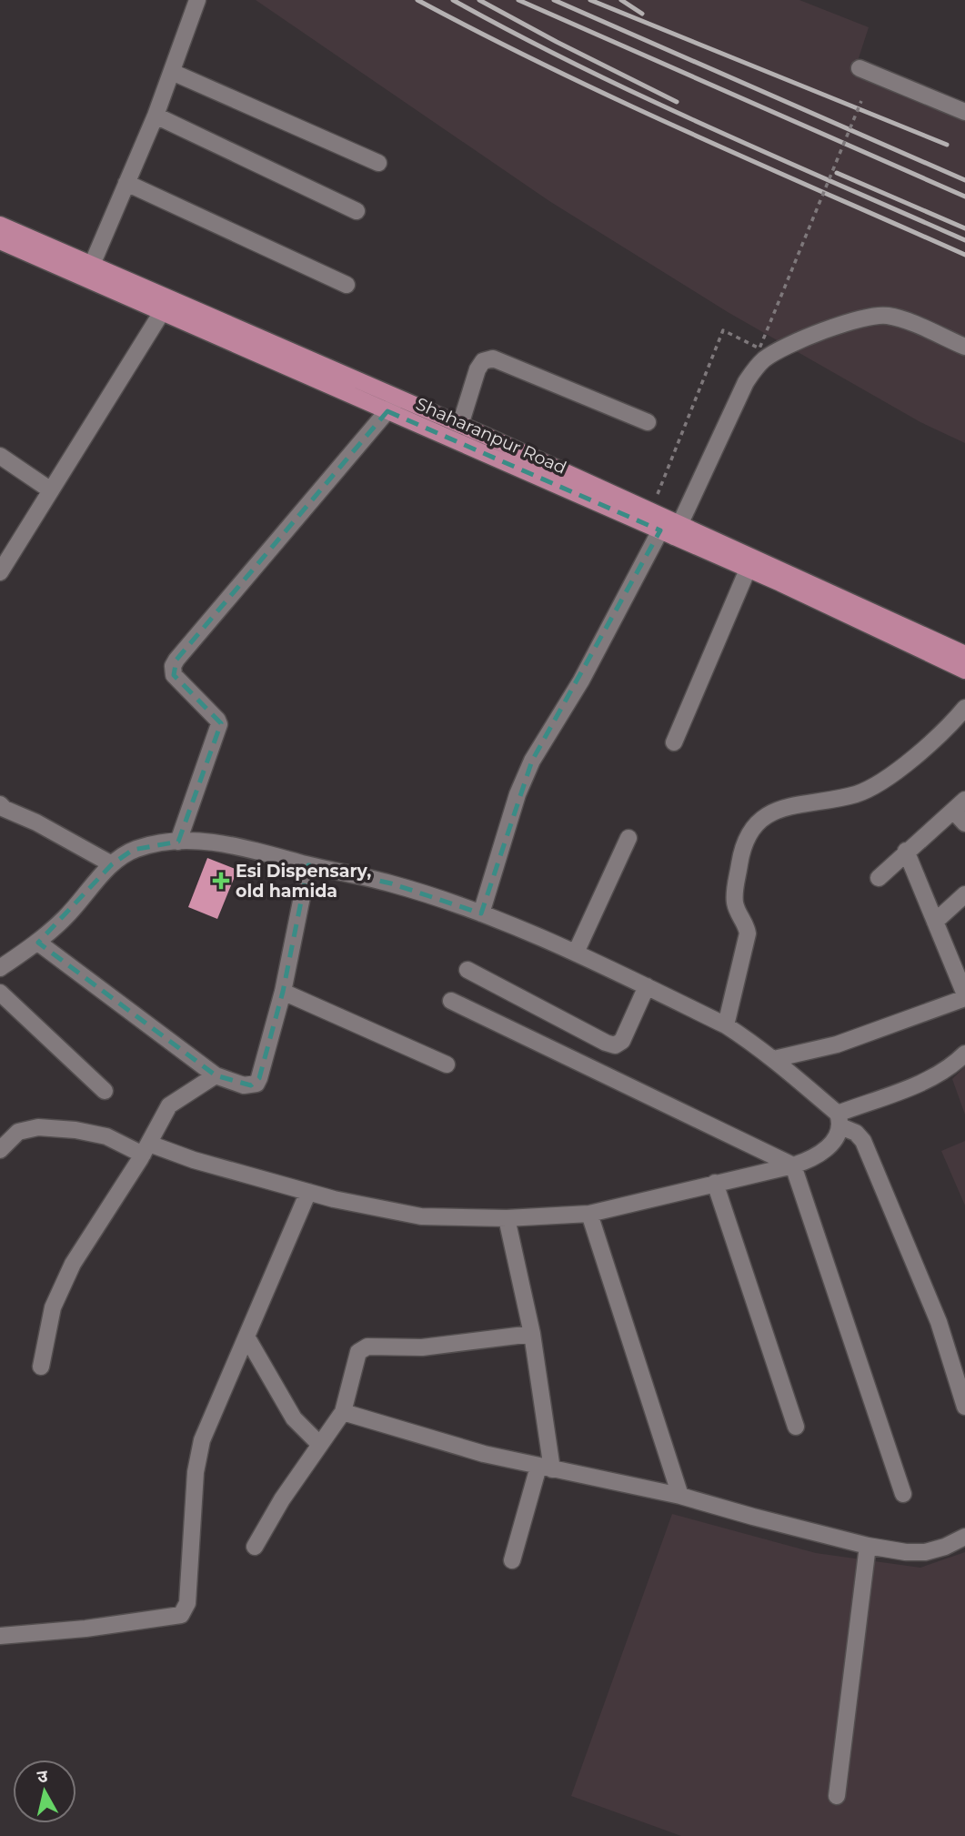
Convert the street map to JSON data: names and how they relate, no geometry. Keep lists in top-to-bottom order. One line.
{"streets":{"main road":["Shaharanpur Road"]},"places":{"health":["Esi Dispensary, old hamida"]},"north":"top"}
